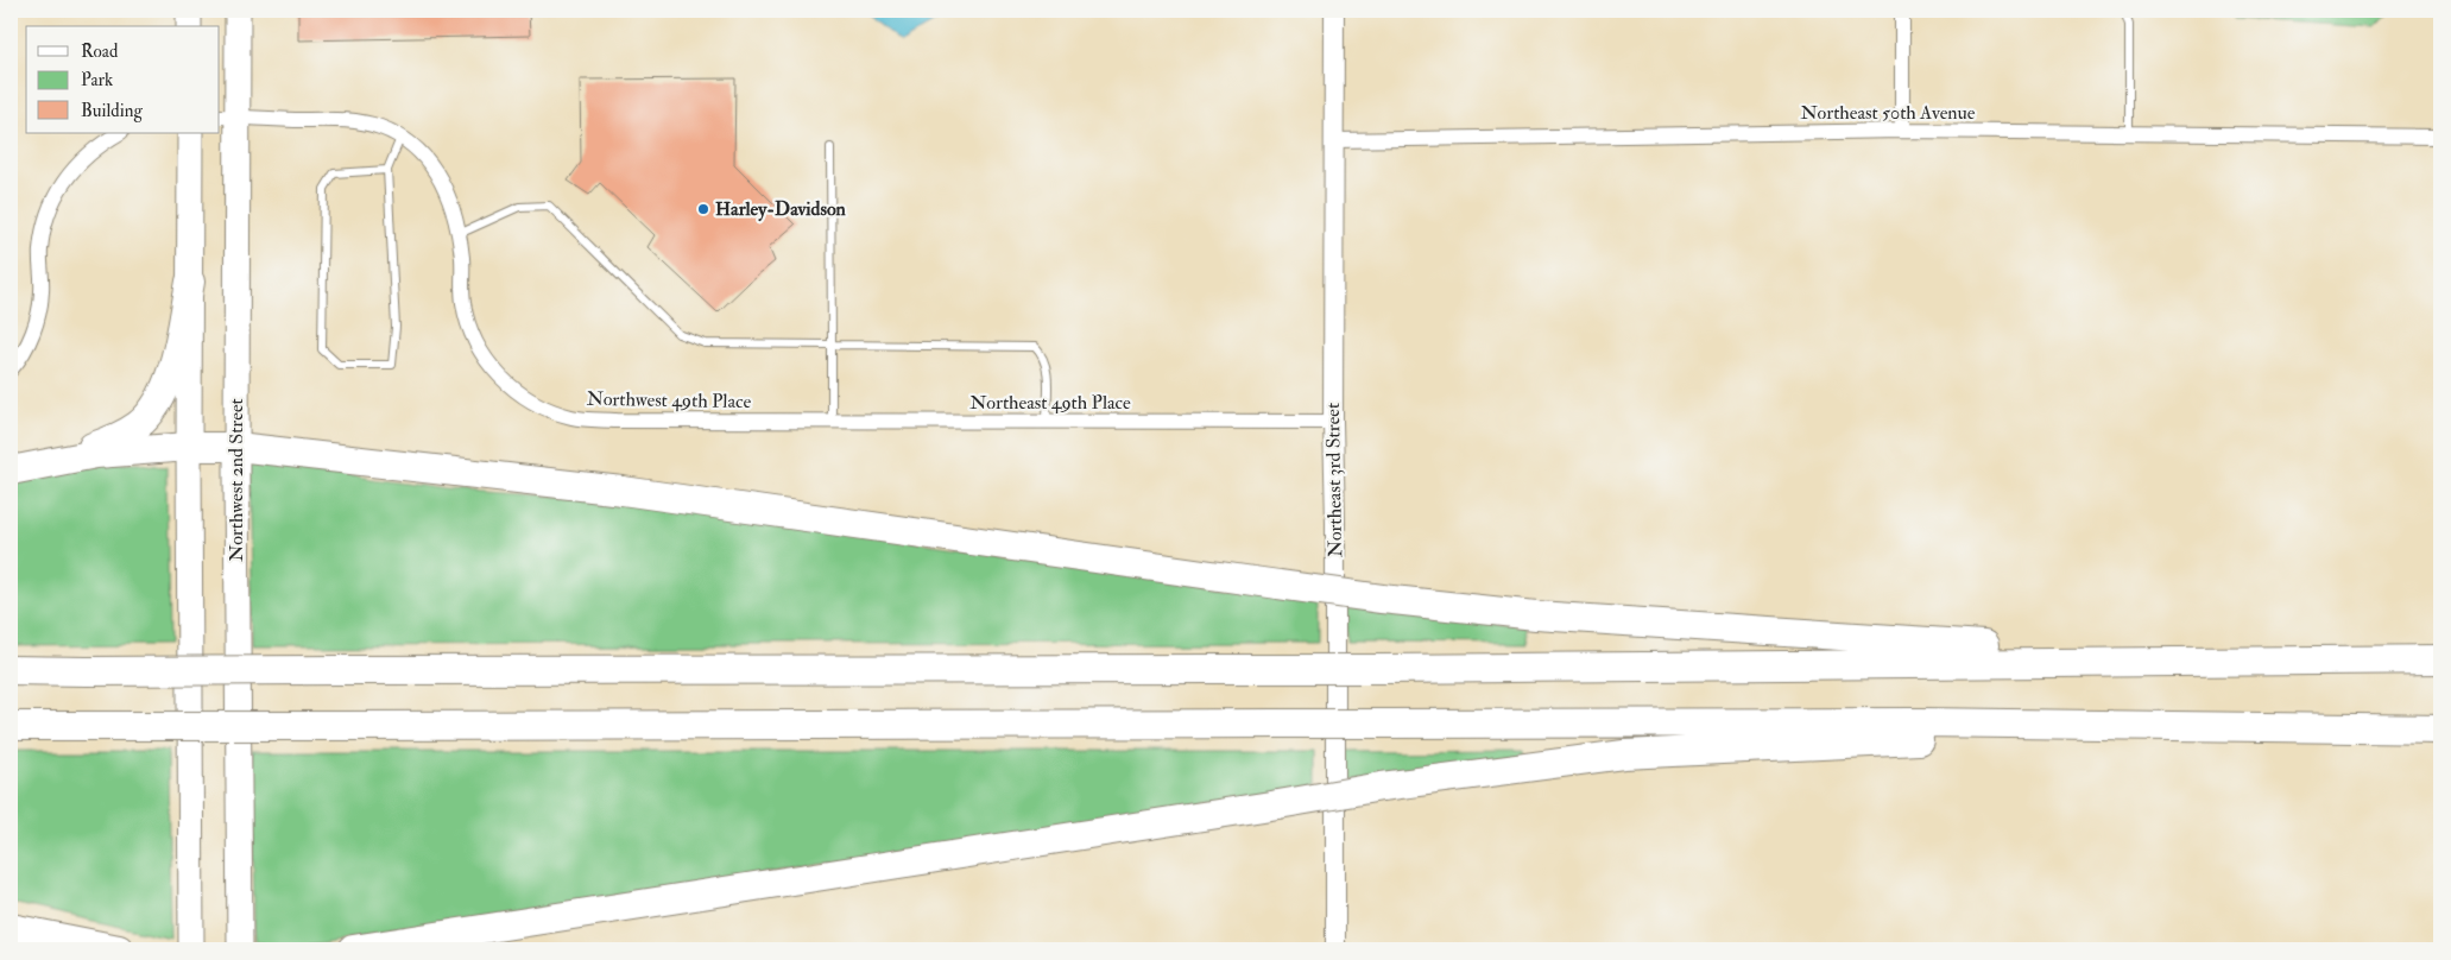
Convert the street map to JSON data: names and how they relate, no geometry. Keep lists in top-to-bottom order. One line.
{"streets":{"main road":["Northwest 2nd Street"],"street":["Northeast 50th Avenue","Northwest 49th Place","Northeast 49th Place","Northeast 3rd Street"]},"crossings":[["Northeast 50th Avenue","Northeast 3rd Street"],["Northwest 49th Place","Northeast 49th Place"],["Northwest 49th Place","Northwest 2nd Street"],["Northeast 49th Place","Northeast 3rd Street"]],"places":["Harley-Davidson"],"legend":["Road","Park","Building"]}
